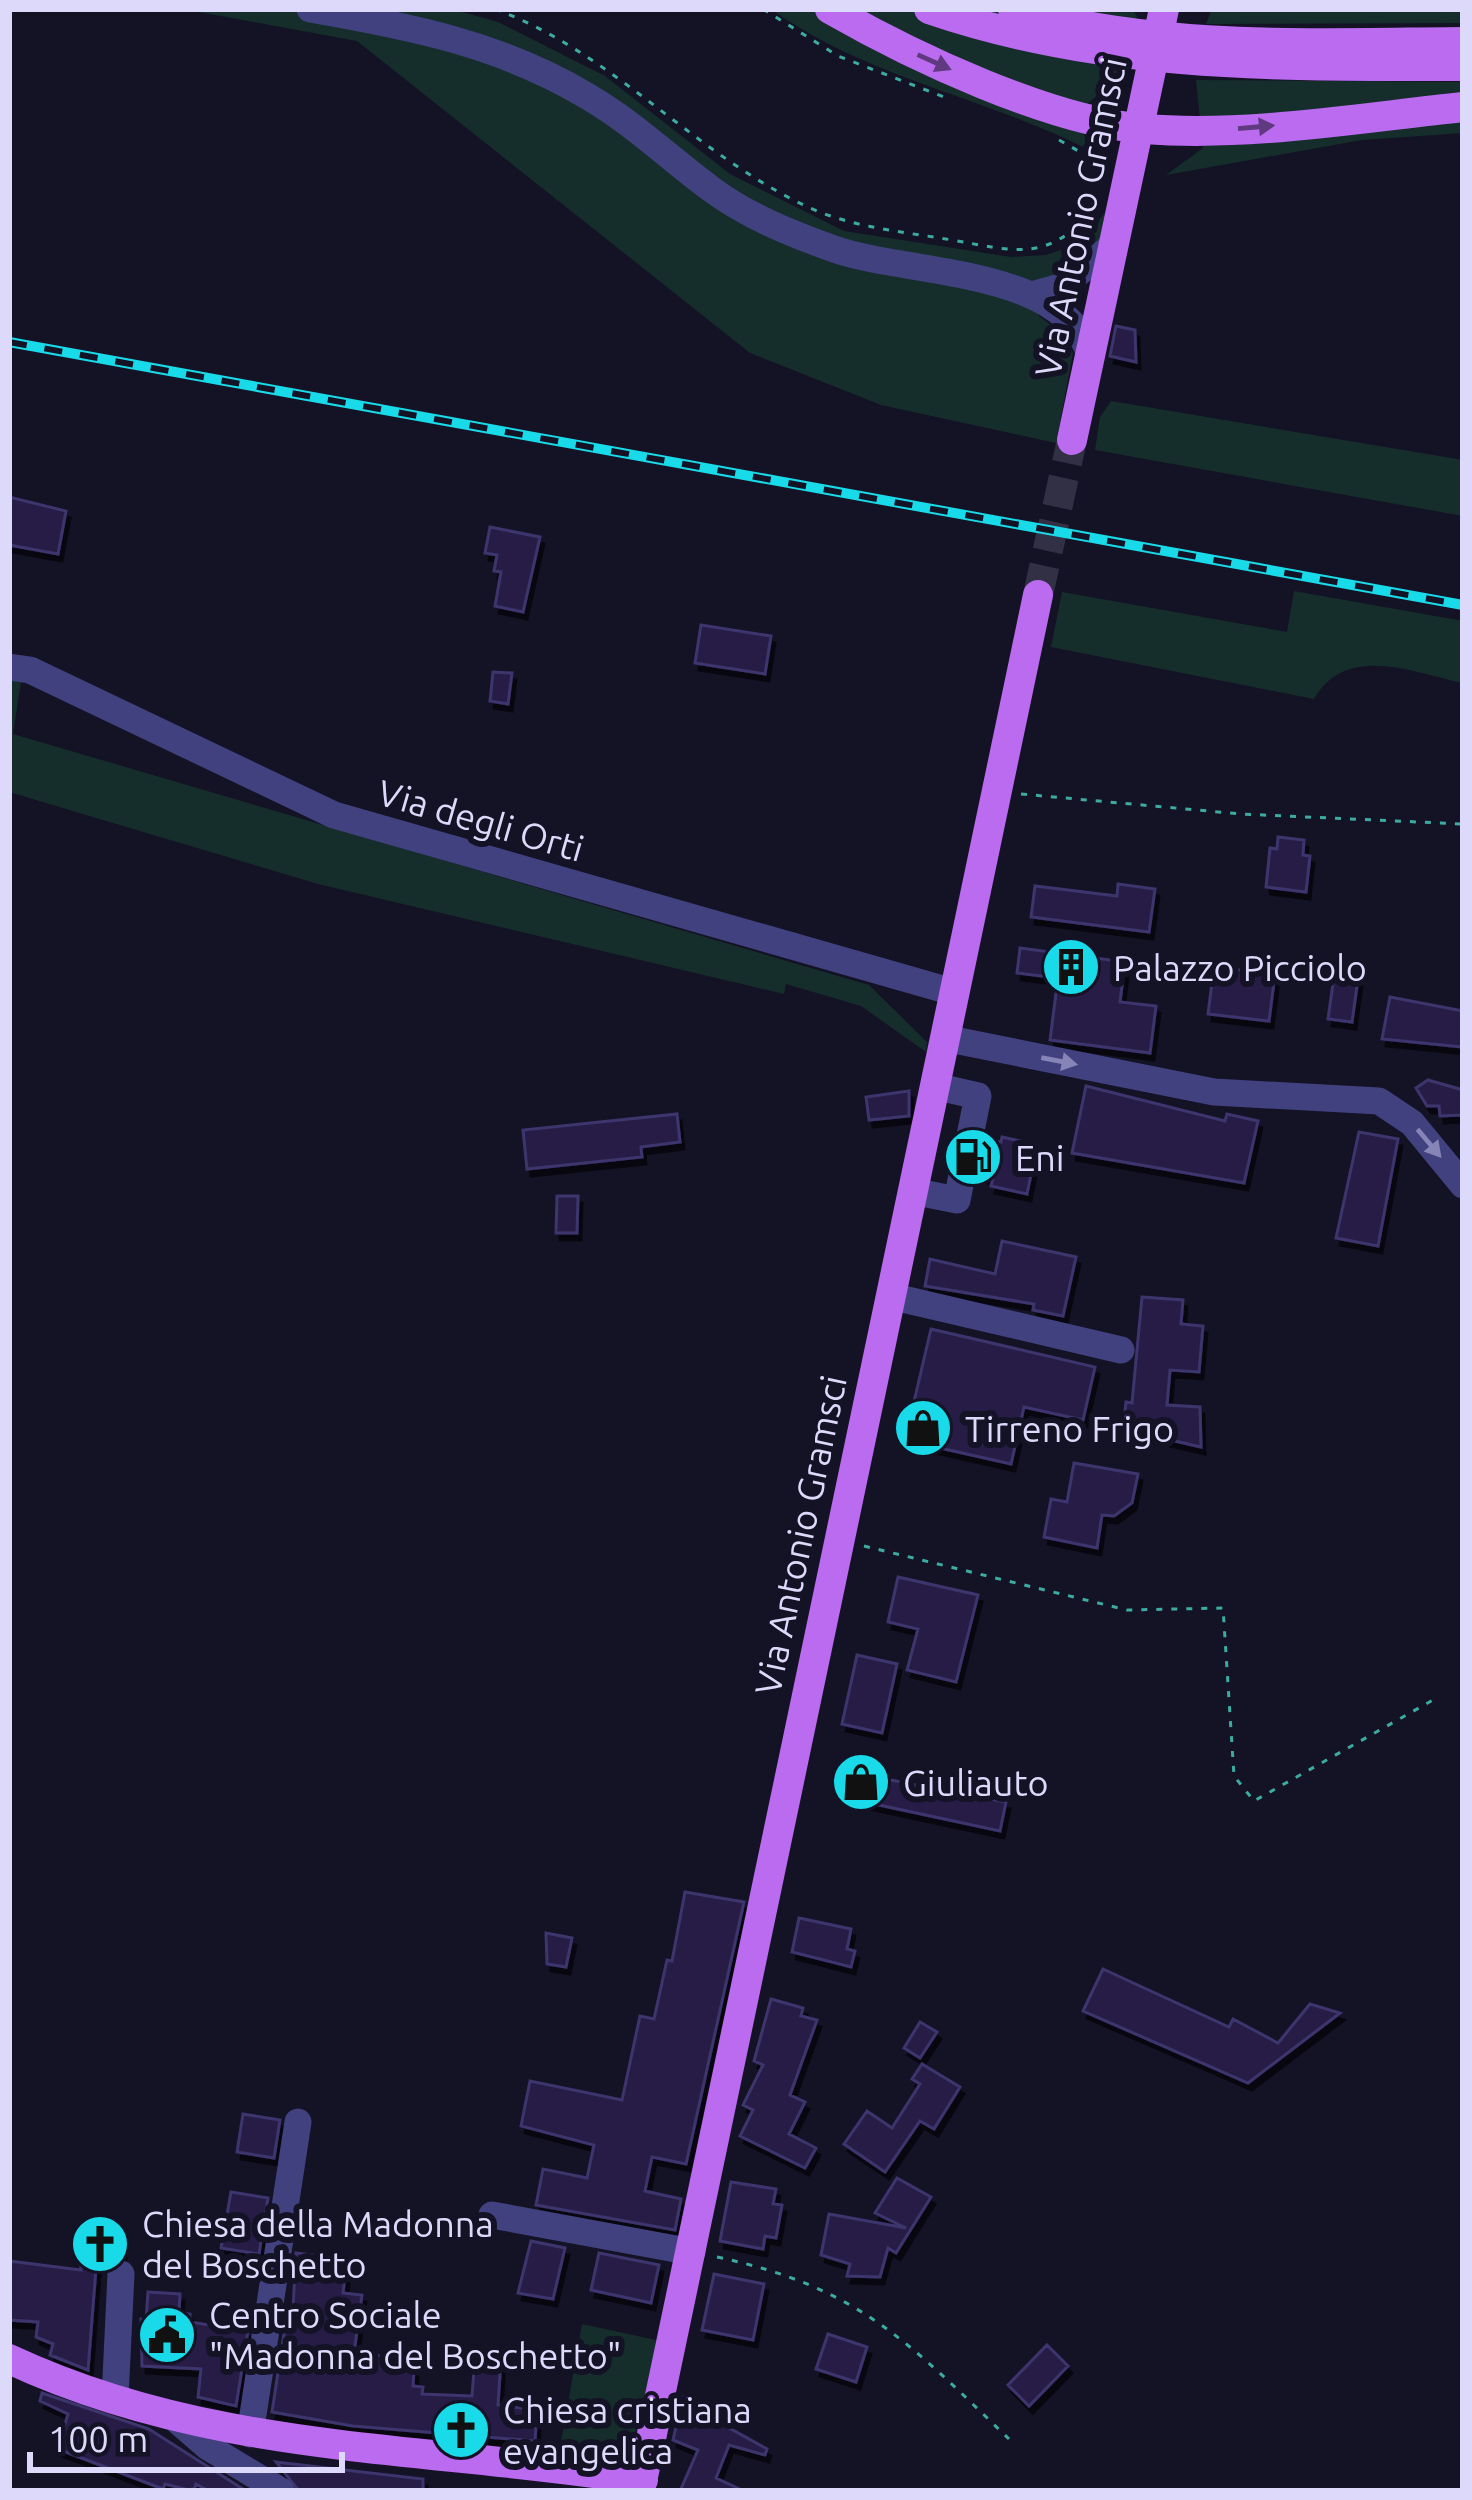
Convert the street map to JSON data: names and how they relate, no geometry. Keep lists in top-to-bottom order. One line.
{"streets":{"main road":["Via Antonio Gramsci"],"street":["Via degli Orti"]},"crossings":[["Via Antonio Gramsci","Via degli Orti"]],"places":{"building":["Palazzo Picciolo"],"fuel station":["Eni"],"shop":["Tirreno Frigo","Giuliauto"],"church":["Chiesa della Madonna del Boschetto","Chiesa cristiana evangelica"],"public building":["Centro Sociale \"Madonna del Boschetto\""]},"scale_bar":"100 m"}
